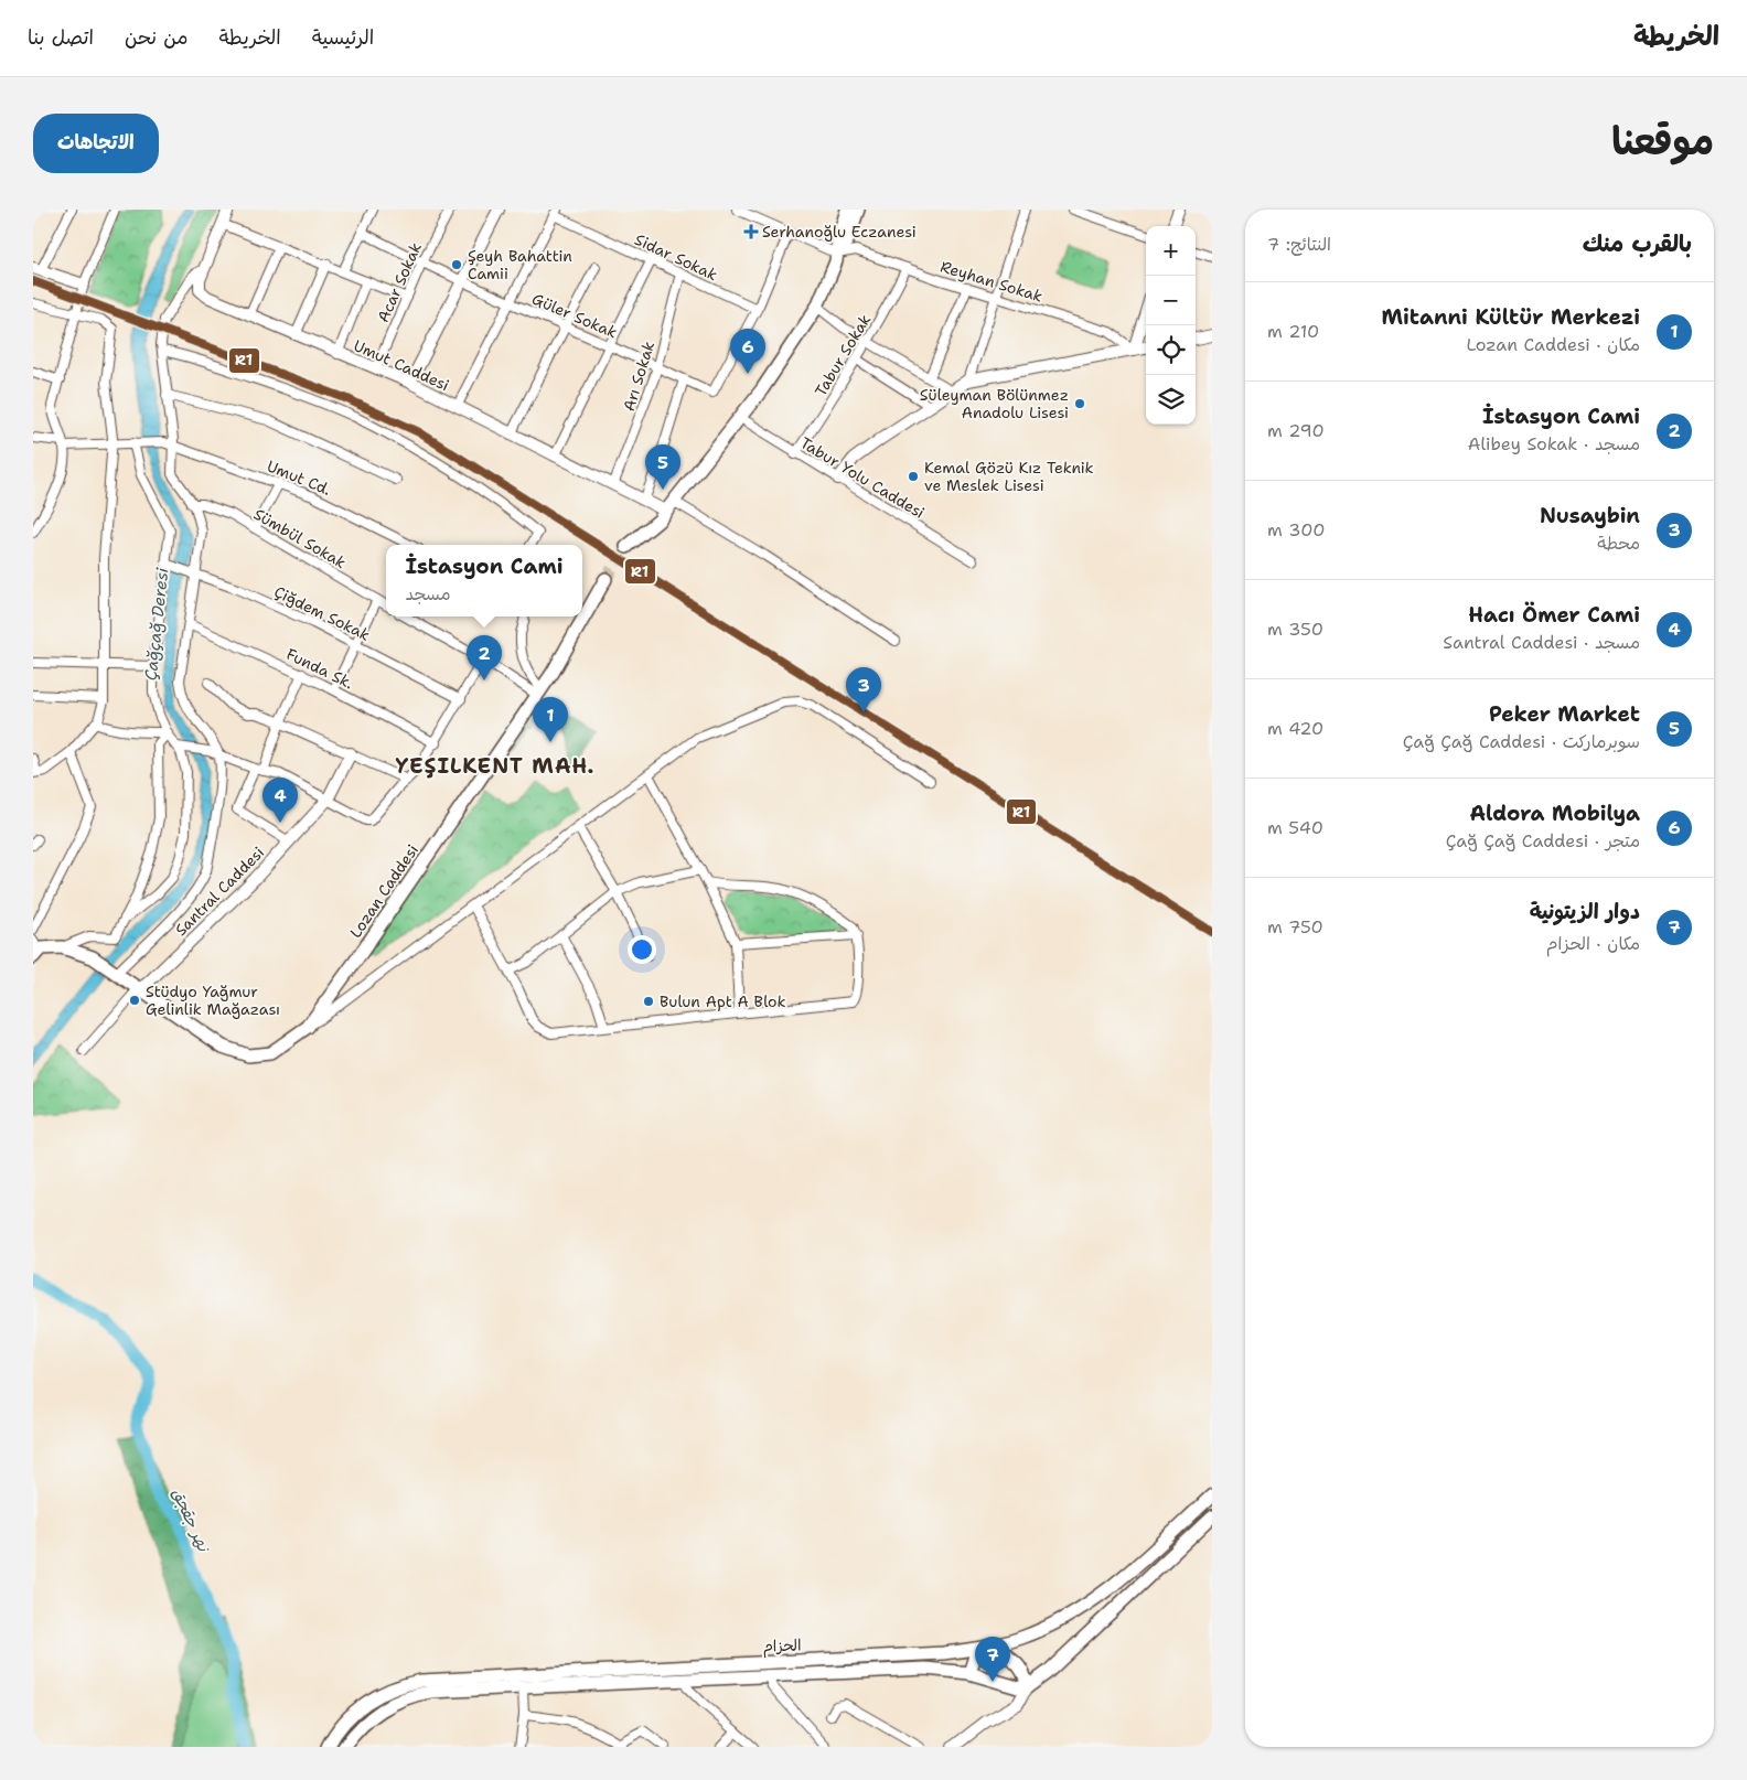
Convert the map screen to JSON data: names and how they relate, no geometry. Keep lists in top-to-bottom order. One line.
{"streets":{"main road":["Lozan Caddesi","الحزام"],"street":["Sidar Sokak","Reyhan Sokak","Acar Sokak","Güler Sokak","Tabur Sokak","Umut Caddesi","Arı Sokak","Umut Cd.","Tabur Yolu Caddesi","Sümbül Sokak","Çiğdem Sokak","Funda Sk.","Santral Caddesi"]},"crossings":[["Sidar Sokak","Güler Sokak"],["Sidar Sokak","Arı Sokak"],["Reyhan Sokak","Tabur Sokak"],["Acar Sokak","Güler Sokak"],["Acar Sokak","Umut Caddesi"],["Güler Sokak","Arı Sokak"],["Tabur Sokak","Tabur Yolu Caddesi"],["Umut Caddesi","Arı Sokak"],["Santral Caddesi","Lozan Caddesi"]],"districts":["YEŞILKENT MAH."],"water":["Çağçağ Deresi","نهر جقجق"],"places":{"health":["Serhanoğlu Eczanesi"],"other":["Şeyh Bahattin Camii","Süleyman Bölünmez Anadolu Lisesi","Kemal Gözü Kız Teknik ve Meslek Lisesi","Stüdyo Yağmur Gelinlik Mağazası","Bulun Apt A Blok"]},"lines":["transit line R1"],"page":{"header":"الخريطة","nav":["الرئيسية","الخريطة","من نحن","اتصل بنا"],"title":"موقعنا","buttons":"الاتجاهات","heading":["بالقرب منك","النتائج: 7"],"map_buttons":["+","−"],"list":[{"mark":"1","name":"Mitanni Kültür Merkezi","note":"مكان · Lozan Caddesi","value":"210 m"},{"mark":"2","name":"İstasyon Cami","note":"مسجد · Alibey Sokak","value":"290 m"},{"mark":"3","name":"Nusaybin","note":"محطة","value":"300 m"},{"mark":"4","name":"Hacı Ömer Cami","note":"مسجد · Santral Caddesi","value":"350 m"},{"mark":"5","name":"Peker Market","note":"سوبرماركت · Çağ Çağ Caddesi","value":"420 m"},{"mark":"6","name":"Aldora Mobilya","note":"متجر · Çağ Çağ Caddesi","value":"540 m"},{"mark":"7","name":"دوار الزيتونية","note":"مكان · الحزام","value":"750 m"}],"pins":["6","5","2","3","1","4","7"],"popup":["İstasyon Cami","مسجد"]}}
